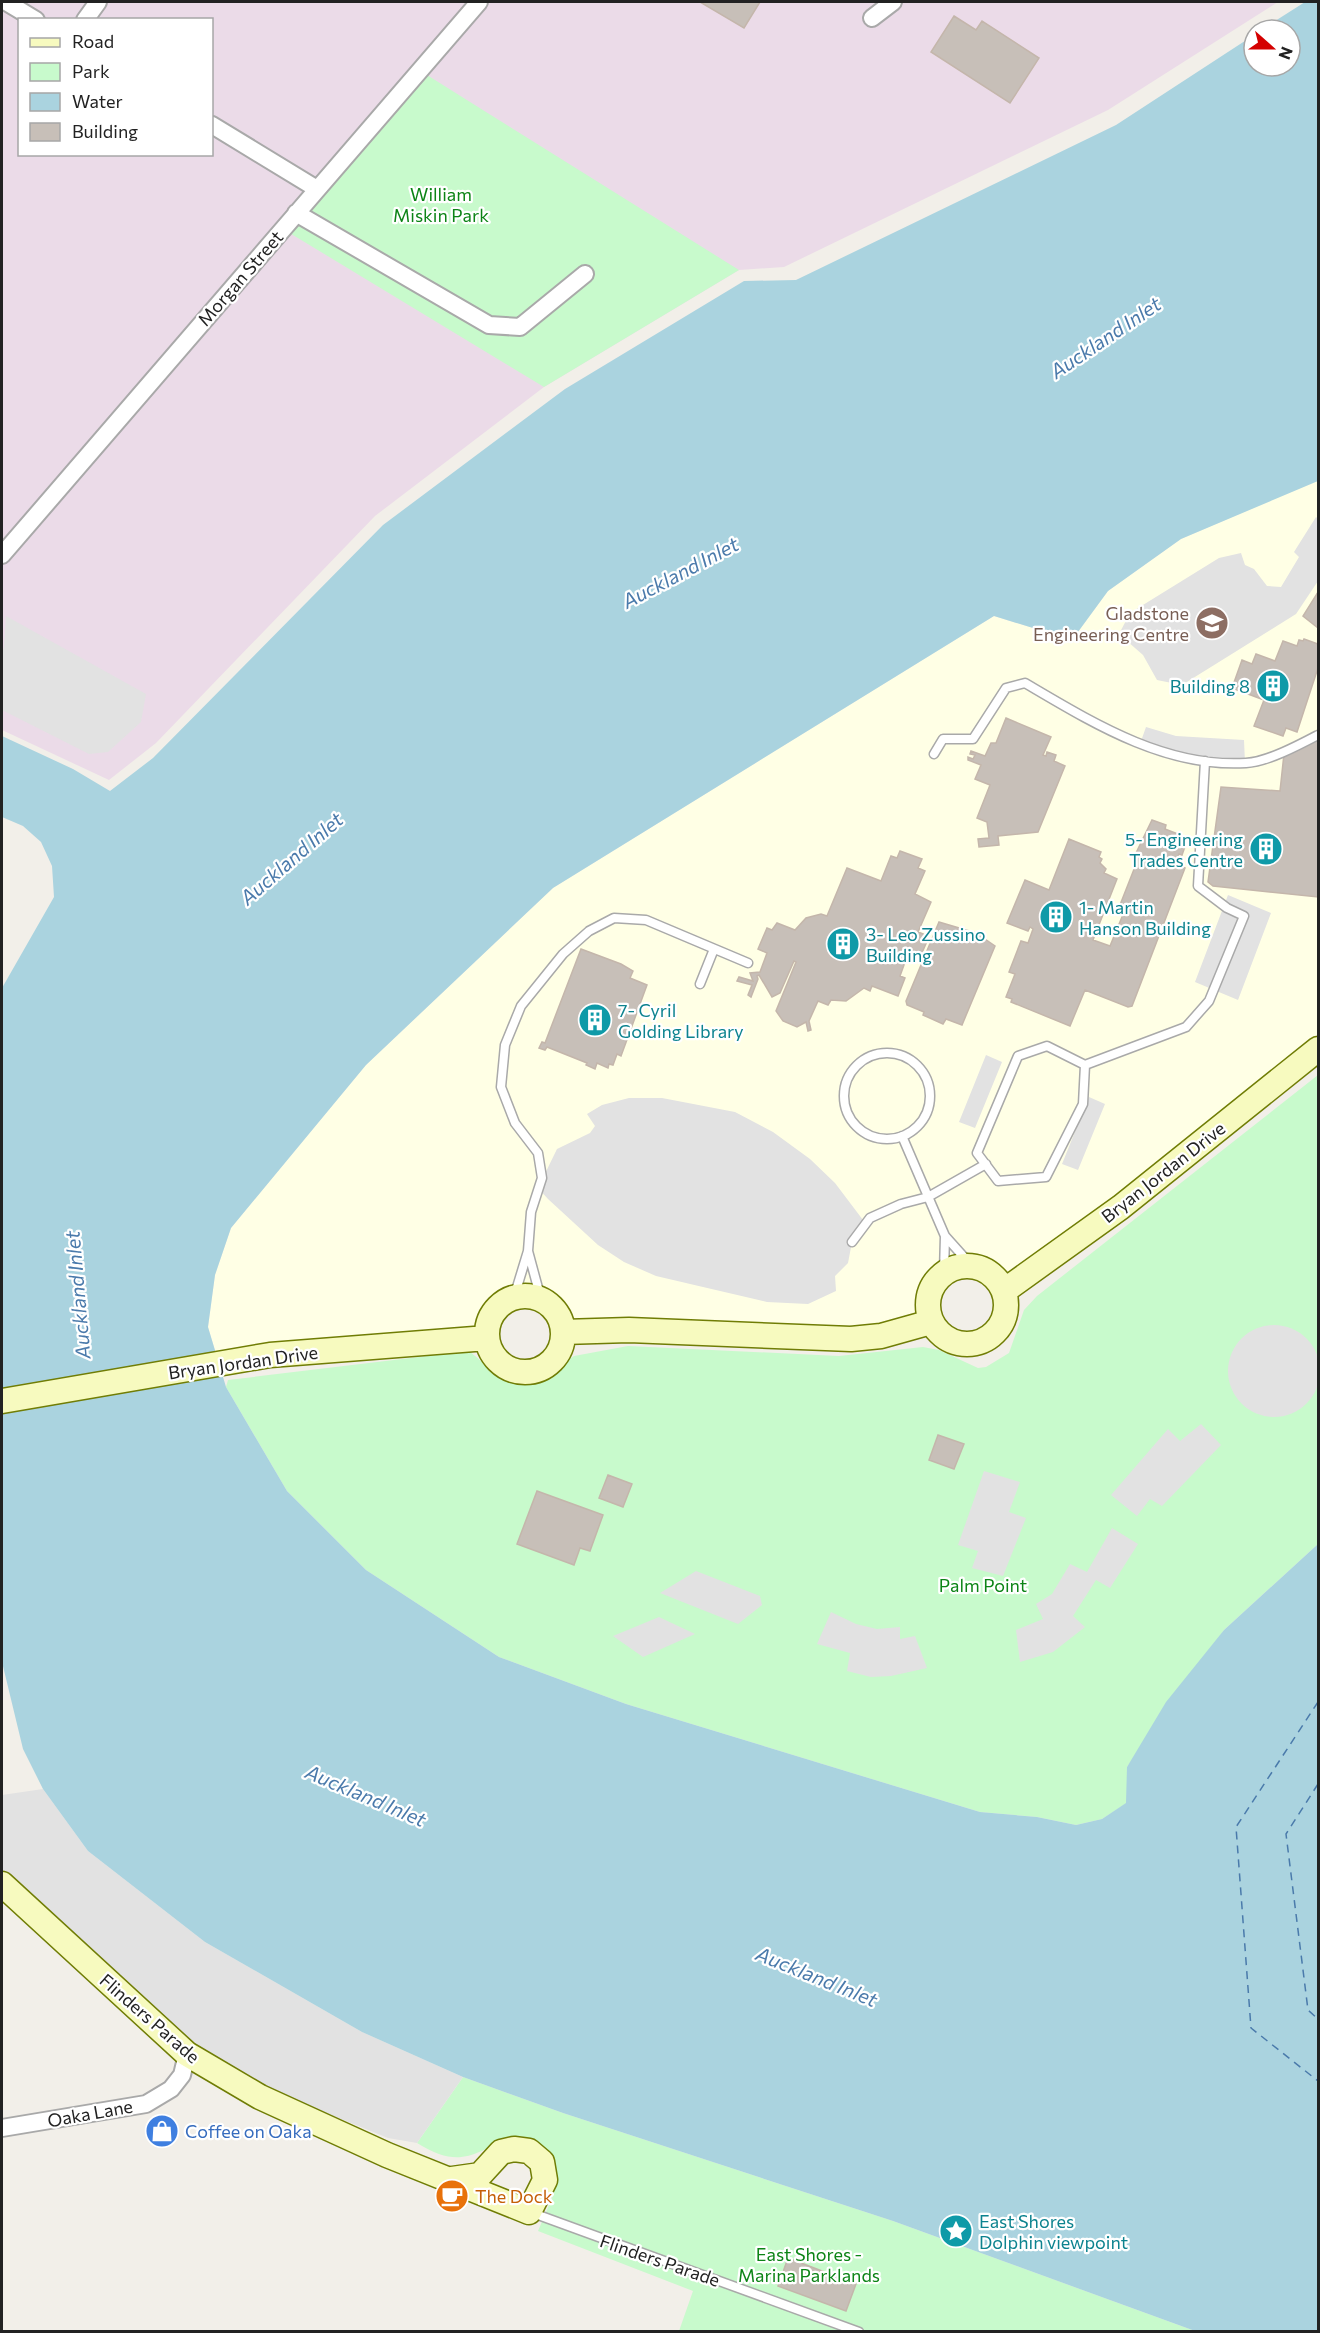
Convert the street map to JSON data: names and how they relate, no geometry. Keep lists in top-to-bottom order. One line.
{"streets":{"main road":["Bryan Jordan Drive","Flinders Parade"],"street":["Morgan Street","Oaka Lane"]},"crossings":[["Flinders Parade","Oaka Lane"]],"water":["Auckland Inlet"],"parks":["William Miskin Park","Palm Point","East Shores - Marina Parklands"],"places":{"school or university":["Gladstone Engineering Centre"],"building":["Building 8","5- Engineering Trades Centre","1- Martin Hanson Building","3- Leo Zussino Building","7- Cyril Golding Library"],"shop":["Coffee on Oaka"],"cafe":["The Dock"],"place":["East Shores Dolphin viewpoint"]},"legend":["Road","Park","Water","Building"],"north":"right"}
